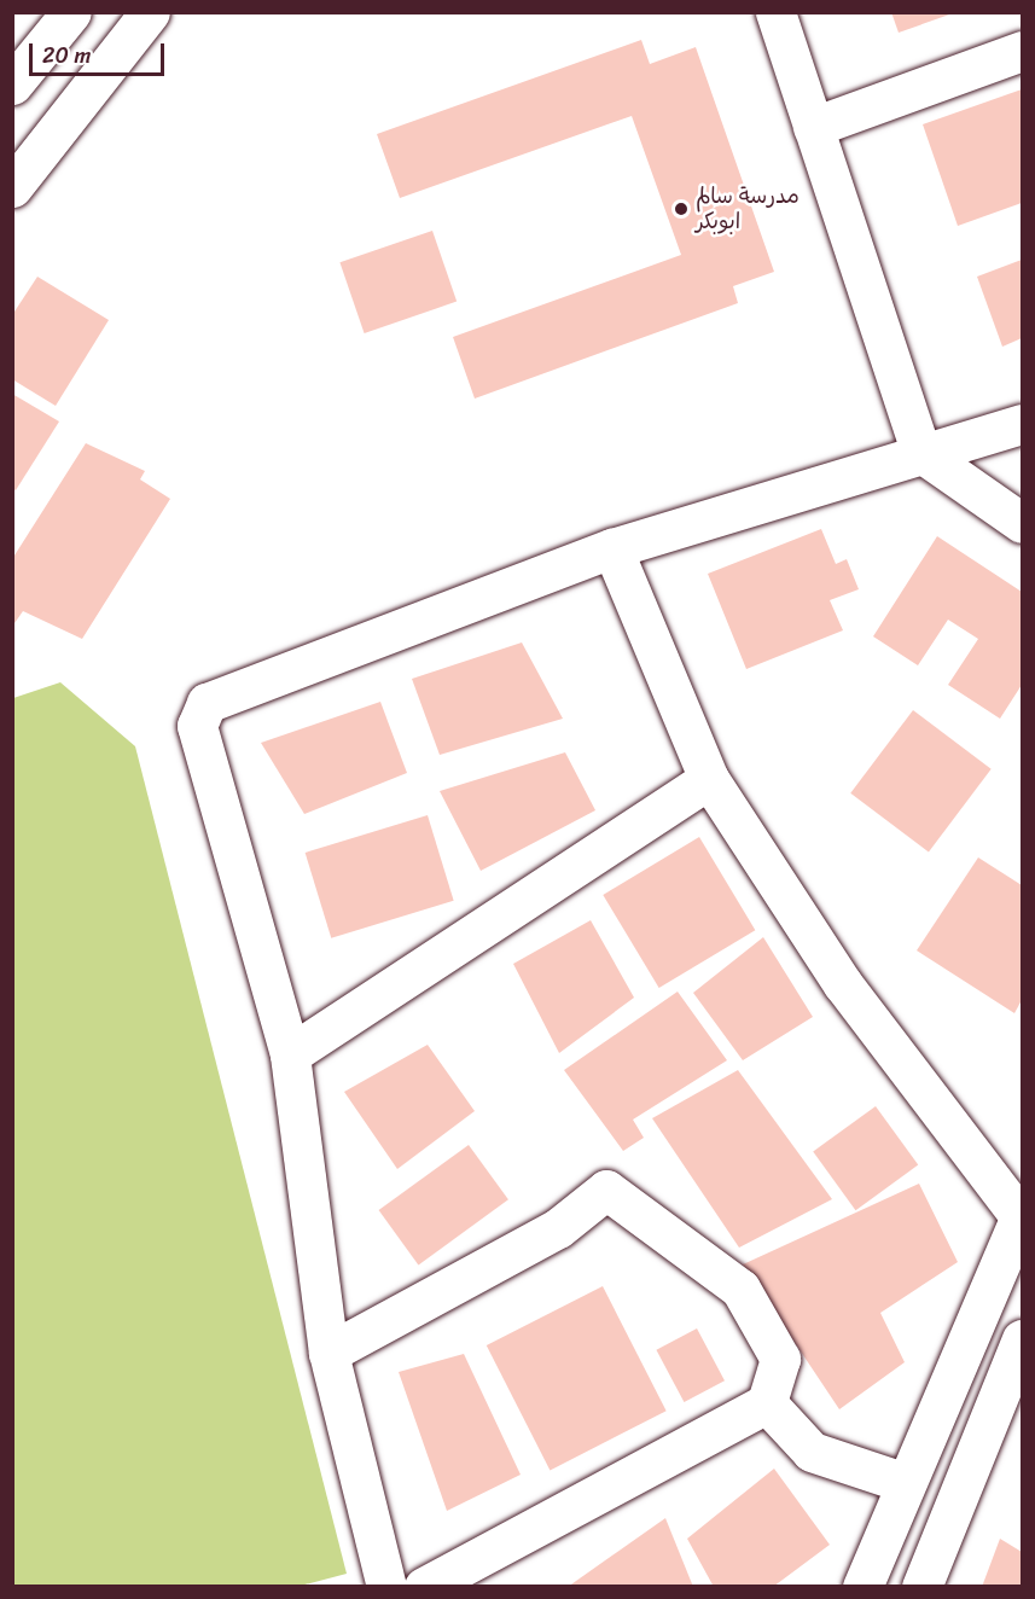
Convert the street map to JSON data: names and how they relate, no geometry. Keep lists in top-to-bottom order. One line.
{"places":["مدرسة سالم ابوبكر"],"scale_bar":"20 m"}
